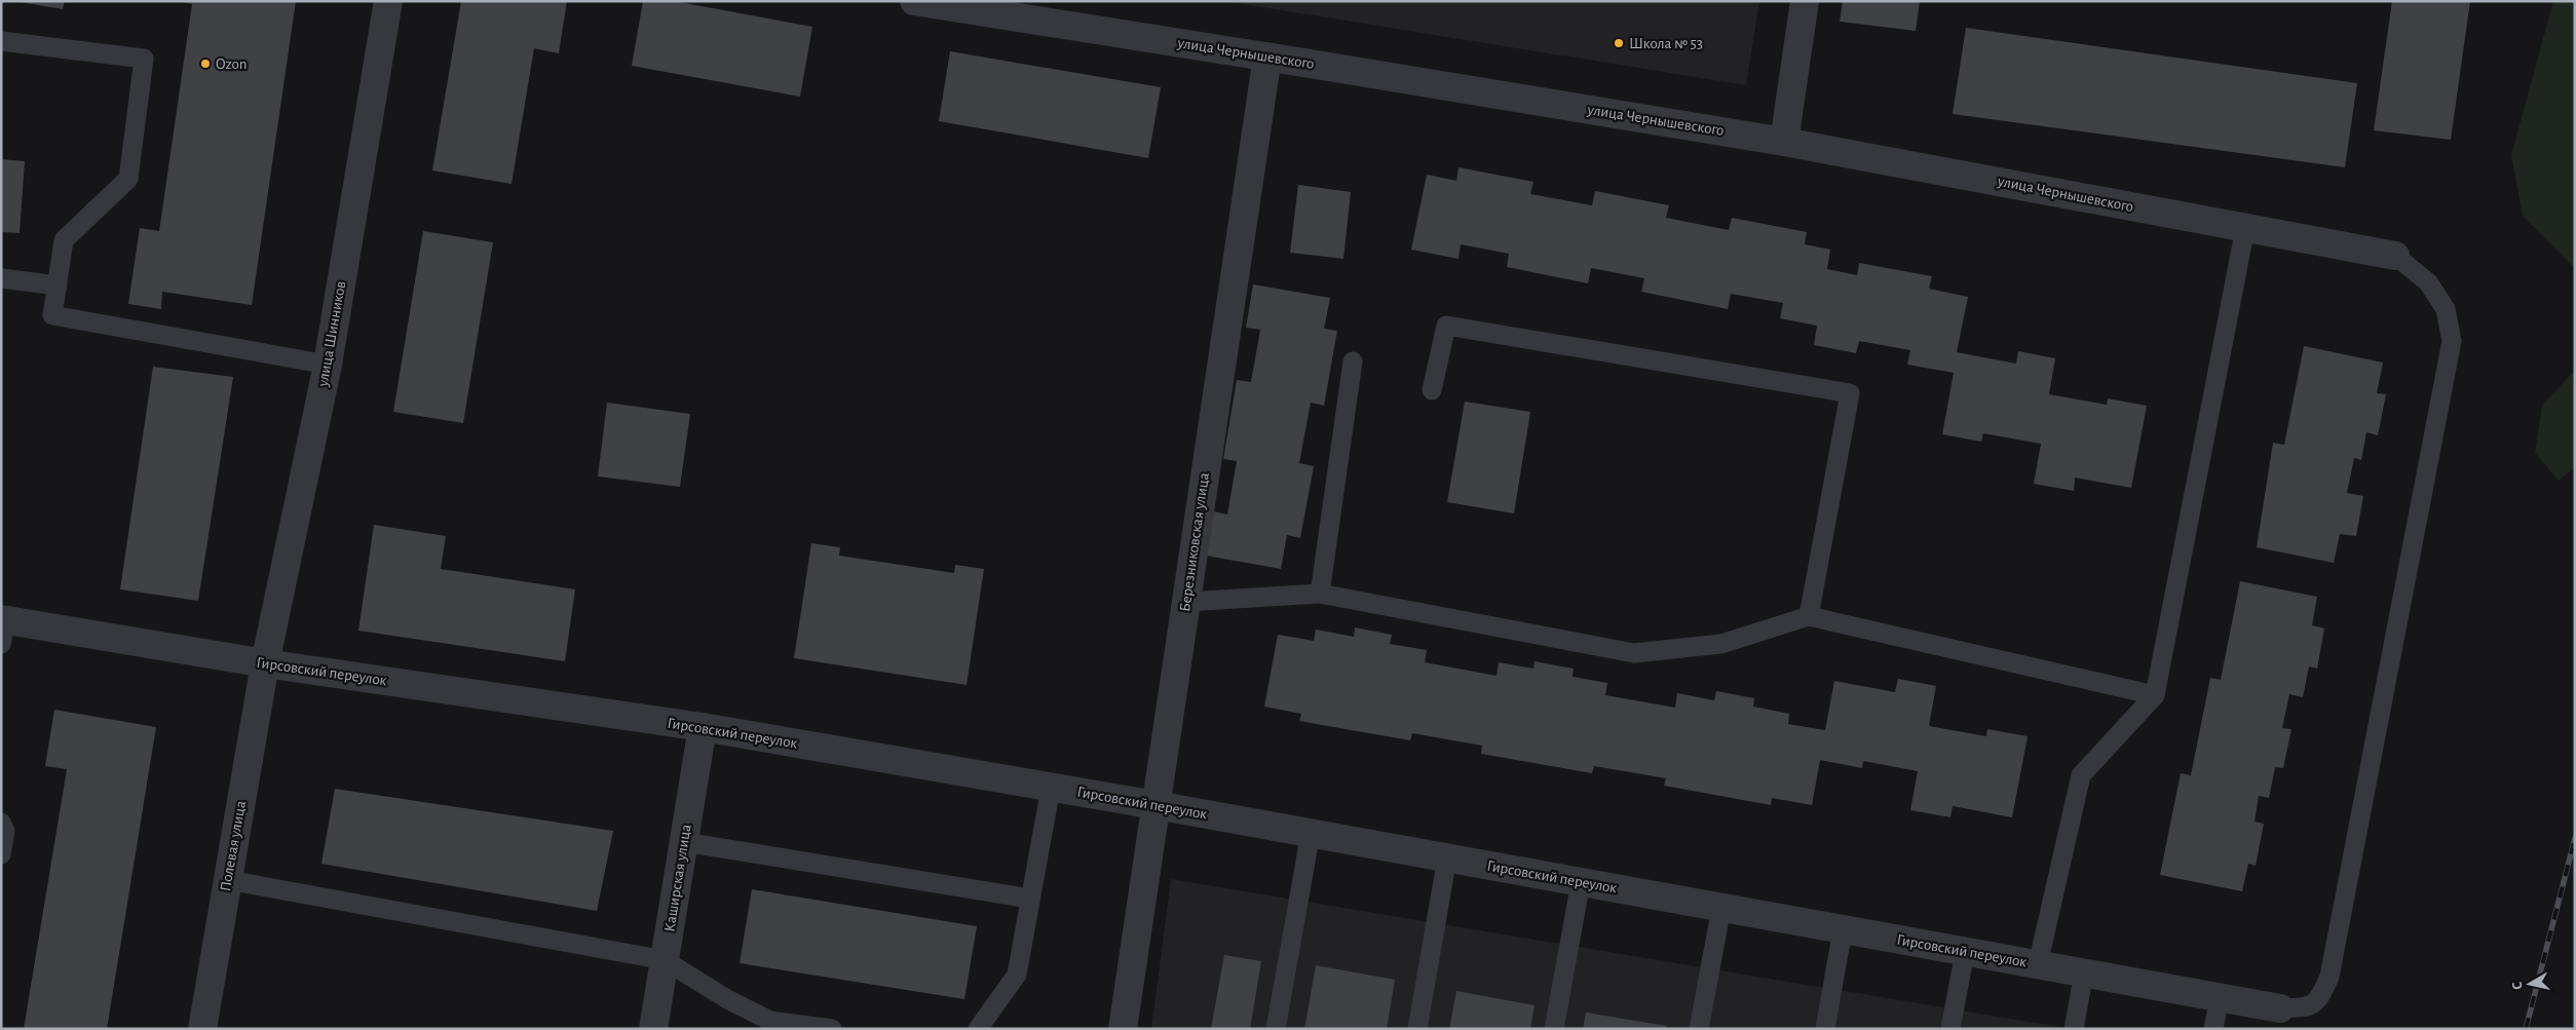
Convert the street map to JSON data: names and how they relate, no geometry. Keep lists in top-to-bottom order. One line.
{"streets":{"street":["улица Чернышевского","улица Шинников","Березниковская улица","Гирсовский переулок","Полевая улица","Каширская улица"]},"crossings":[["улица Чернышевского","Березниковская улица"],["улица Шинников","Гирсовский переулок"],["улица Шинников","Полевая улица"],["Березниковская улица","Гирсовский переулок"],["Гирсовский переулок","Полевая улица"],["Гирсовский переулок","Каширская улица"]],"places":["Школа № 53","Ozon"],"north":"left"}
